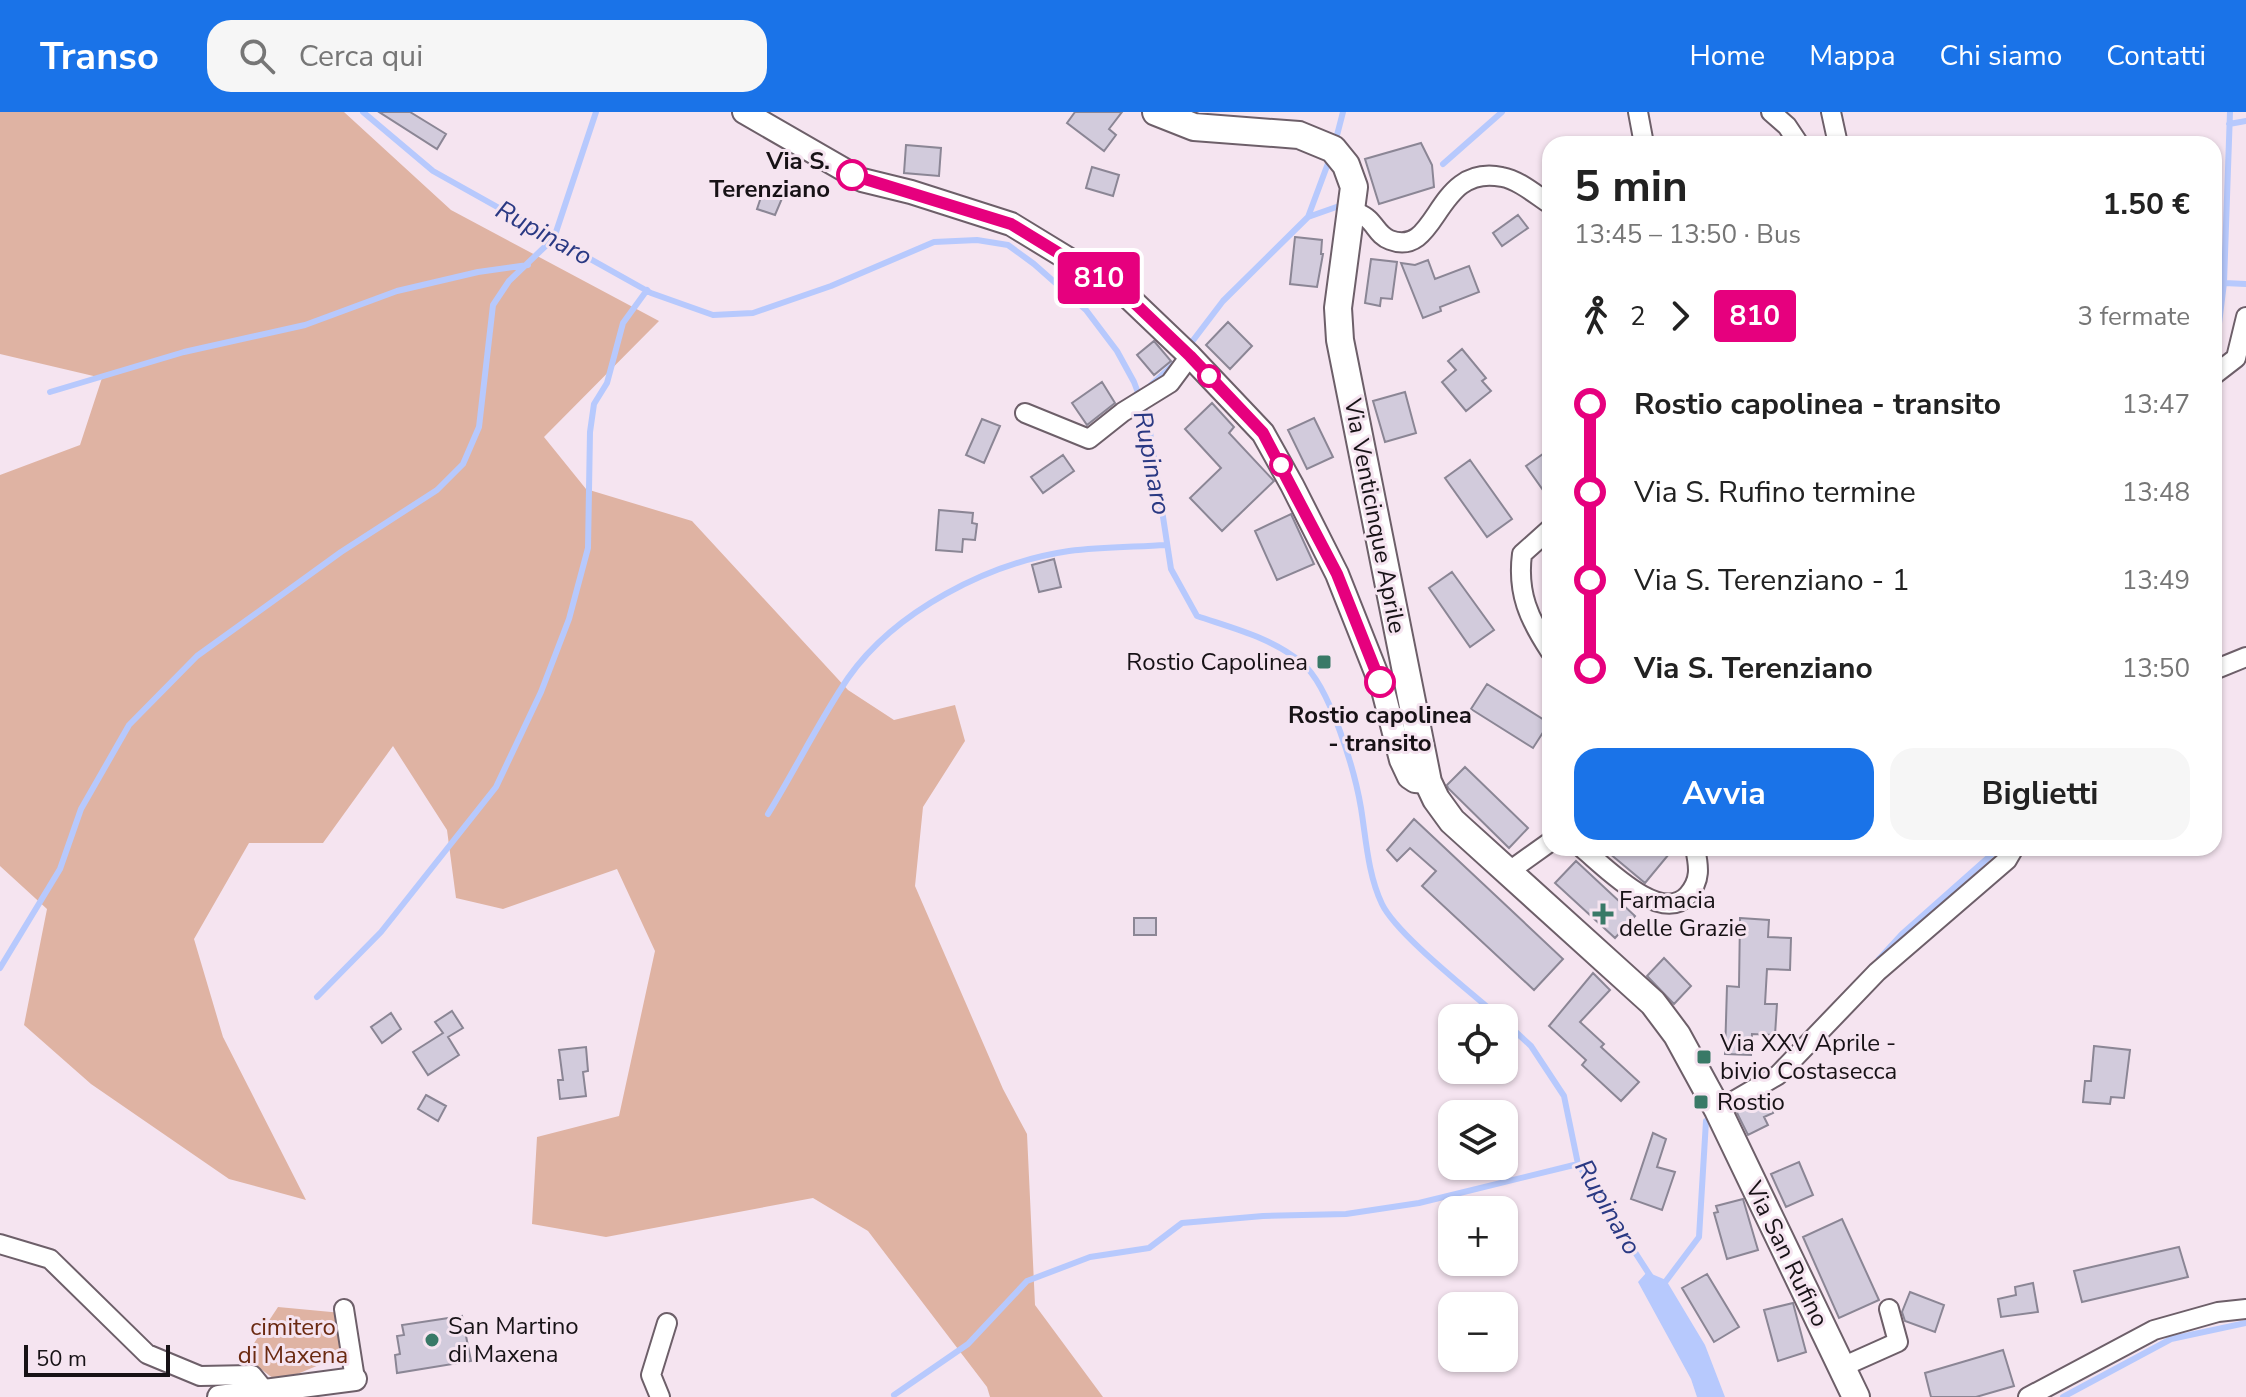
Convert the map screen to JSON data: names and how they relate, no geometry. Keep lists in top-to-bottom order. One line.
{"streets":{"main road":["Via Venticinque Aprile","Via San Rufino"]},"crossings":[["Via Venticinque Aprile","Via San Rufino"]],"water":["Rupinaro"],"parks":["cimitero di Maxena"],"places":{"other":["Via S. Terenziano","Rostio capolinea - transito","San Martino di Maxena"],"transit":["Rostio Capolinea","Via XXV Aprile - bivio Costasecca","Rostio"],"health":["Farmacia delle Grazie"]},"lines":["bus line 810"],"scale_bar":"50 m","page":{"header":"Transo","search":"Cerca qui","nav":["Home","Mappa","Chi siamo","Contatti"],"on_map":"810","heading":["5 min","13:45 – 13:50 · Bus","1.50 €"],"legs":["2","810","3 fermate"],"list":[{"name":"Rostio capolinea - transito","value":"13:47"},{"name":"Via S. Rufino termine","value":"13:48"},{"name":"Via S. Terenziano - 1","value":"13:49"},{"name":"Via S. Terenziano","value":"13:50"}],"buttons":["Avvia","Biglietti"],"map_buttons":["+","−"],"scale":"50 m"}}
